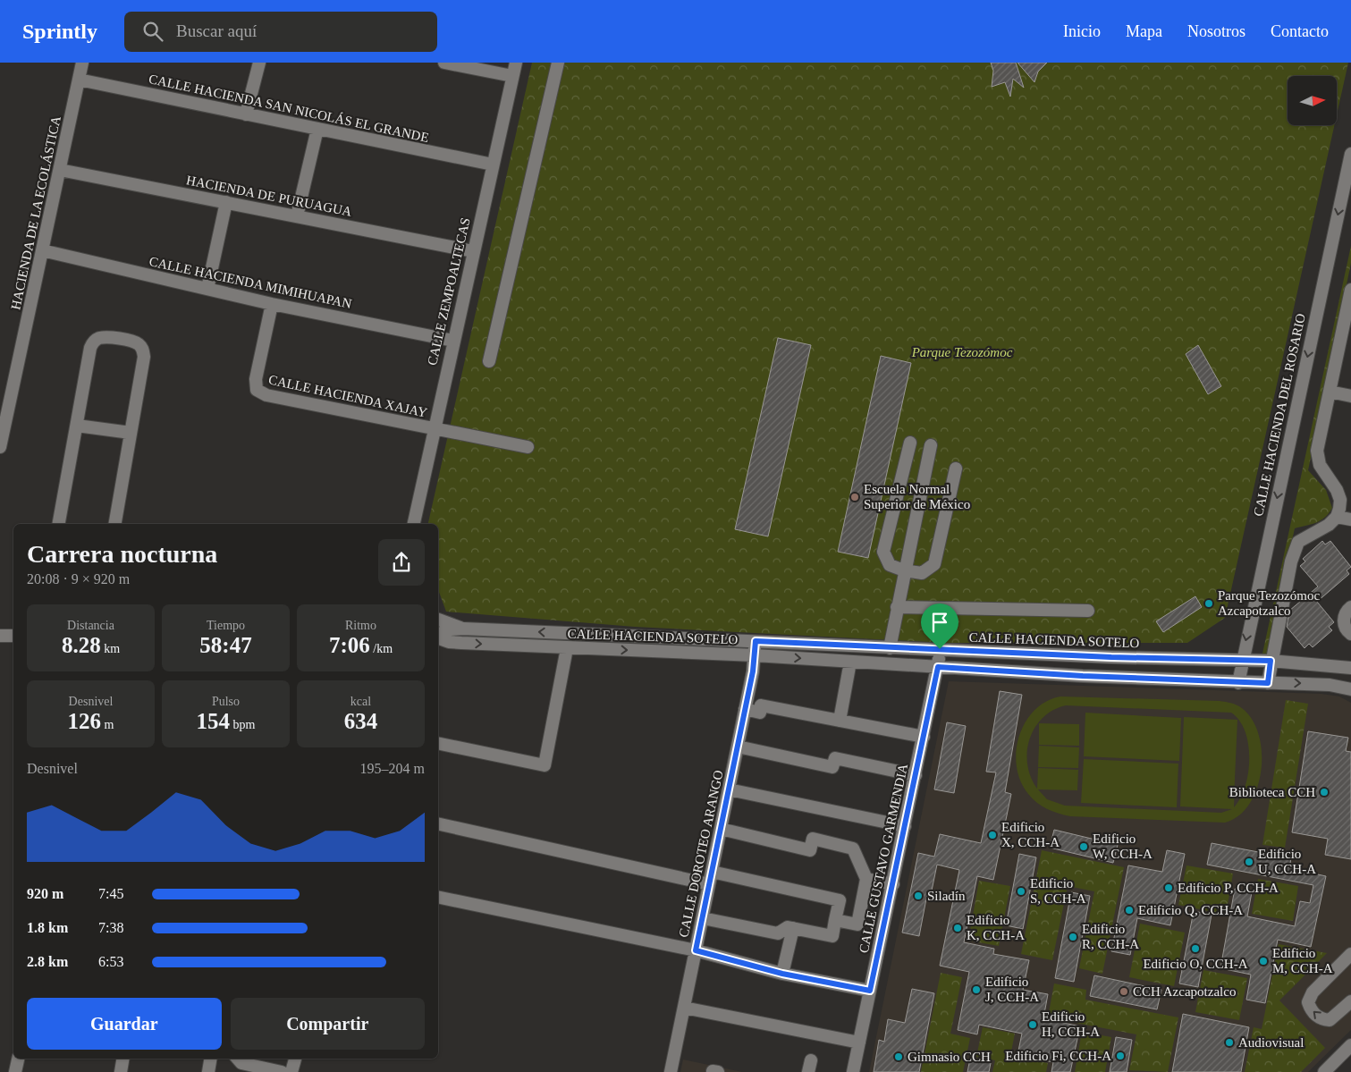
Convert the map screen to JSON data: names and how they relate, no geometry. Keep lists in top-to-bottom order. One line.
{"streets":{"street":["CALLE HACIENDA SAN NICOLÁS EL GRANDE","HACIENDA DE PURUAGUA","HACIENDA DE LA ECOLÁSTICA","CALLE HACIENDA MIMIHUAPAN","CALLE ZEMPOALTECAS","CALLE HACIENDA XAJAY","CALLE HACIENDA DEL ROSARIO","CALLE HACIENDA SOTELO","CALLE DOROTEO ARANGO","CALLE GUSTAVO GARMENDIA"]},"crossings":[["CALLE HACIENDA SAN NICOLÁS EL GRANDE","HACIENDA DE LA ECOLÁSTICA"],["CALLE HACIENDA SAN NICOLÁS EL GRANDE","CALLE ZEMPOALTECAS"],["HACIENDA DE PURUAGUA","HACIENDA DE LA ECOLÁSTICA"],["HACIENDA DE PURUAGUA","CALLE ZEMPOALTECAS"],["HACIENDA DE LA ECOLÁSTICA","CALLE HACIENDA MIMIHUAPAN"],["CALLE HACIENDA MIMIHUAPAN","CALLE ZEMPOALTECAS"],["CALLE HACIENDA MIMIHUAPAN","CALLE HACIENDA XAJAY"],["CALLE ZEMPOALTECAS","CALLE HACIENDA XAJAY"],["CALLE HACIENDA DEL ROSARIO","CALLE HACIENDA SOTELO"],["CALLE HACIENDA SOTELO","CALLE DOROTEO ARANGO"],["CALLE HACIENDA SOTELO","CALLE GUSTAVO GARMENDIA"]],"parks":["Parque Tezozómoc"],"places":["Escuela Normal Superior de México","Parque Tezozómoc Azcapotzalco","Biblioteca CCH","Edificio X, CCH-A","Edificio W, CCH-A","Edificio U, CCH-A","Edificio P, CCH-A","Edificio S, CCH-A","Siladín","Edificio Q, CCH-A","Edificio K, CCH-A","Edificio R, CCH-A","Edificio O, CCH-A","Edificio M, CCH-A","Edificio J, CCH-A","CCH Azcapotzalco","Edificio H, CCH-A","Audiovisual","Edificio Fi, CCH-A","Gimnasio CCH"],"north":"right","page":{"header":"Sprintly","search":"Buscar aquí","nav":["Inicio","Mapa","Nosotros","Contacto"],"heading":["Carrera nocturna","20:08 · 9 × 920 m"],"stats":[["Distancia","8.28 km"],["Tiempo","58:47"],["Ritmo","7:06 /km"],["Desnivel","126 m"],["Pulso","154 bpm"],["kcal","634"]],"chart":["Desnivel","195–204 m"],"list":[{"name":"920 m","note":"7:45"},{"name":"1.8 km","note":"7:38"},{"name":"2.8 km","note":"6:53"}],"buttons":["Guardar","Compartir"]}}
